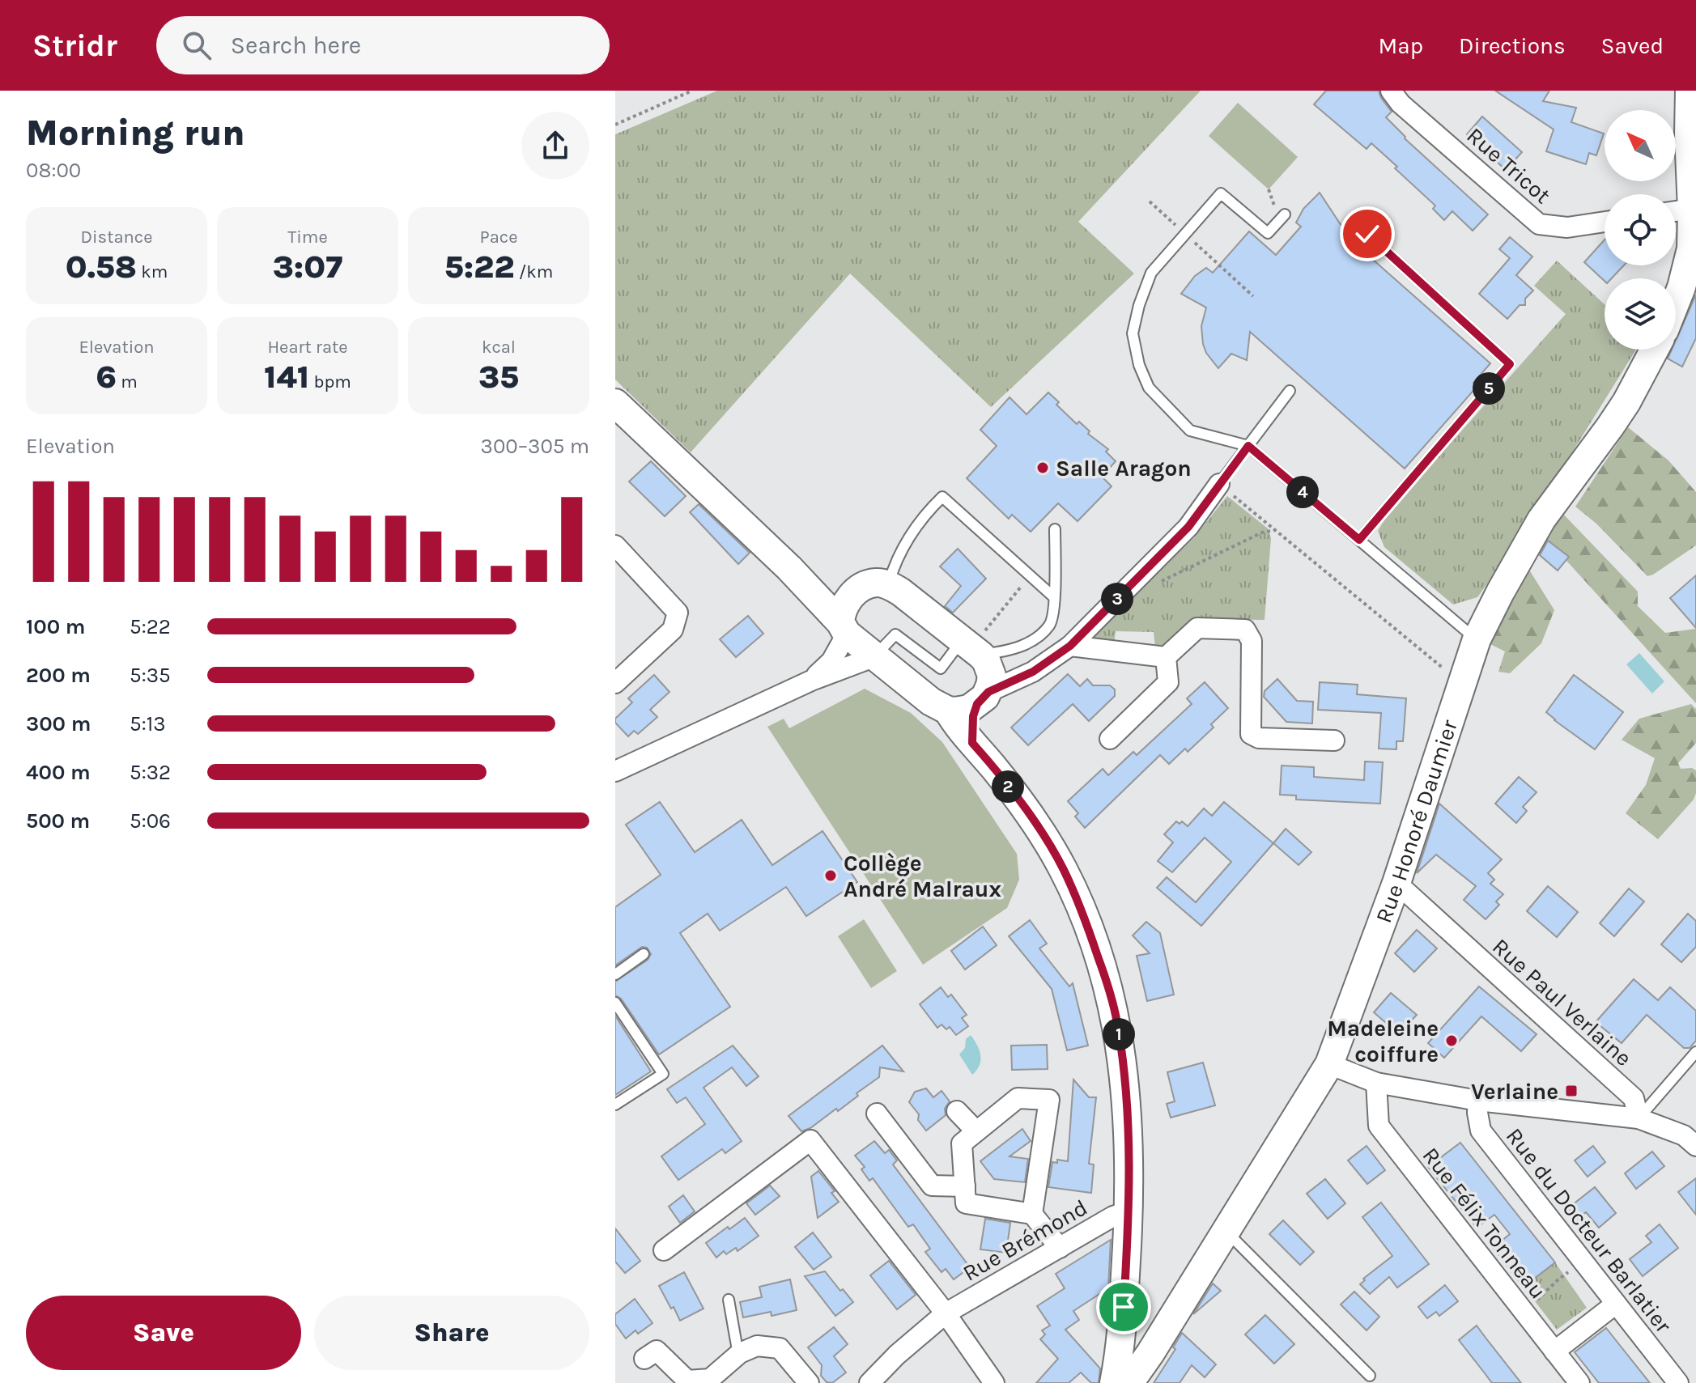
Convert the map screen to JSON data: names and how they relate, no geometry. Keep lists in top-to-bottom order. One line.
{"streets":{"street":["Rue Tricot","Rue Honoré Daumier","Rue Paul Verlaine","Rue Félix Tonneau","Rue du Docteur Barlatier","Rue Brémond"]},"crossings":[["Rue Honoré Daumier","Rue Paul Verlaine"],["Rue Honoré Daumier","Rue du Docteur Barlatier"],["Rue Paul Verlaine","Rue du Docteur Barlatier"],["Rue Félix Tonneau","Rue du Docteur Barlatier"]],"places":{"other":["Salle Aragon","Collège André Malraux","Madeleine coiffure"],"transit":["Verlaine"]},"north":"top left","page":{"header":"Stridr","search":"Search here","nav":["Map","Directions","Saved"],"heading":["Morning run","08:00"],"stats":[["Distance","0.58 km"],["Time","3:07"],["Pace","5:22 /km"],["Elevation","6 m"],["Heart rate","141 bpm"],["kcal","35"]],"pins":["5","4","3","2","1"],"chart":["Elevation","300–305 m"],"list":[{"name":"100 m","note":"5:22"},{"name":"200 m","note":"5:35"},{"name":"300 m","note":"5:13"},{"name":"400 m","note":"5:32"},{"name":"500 m","note":"5:06"}],"buttons":["Save","Share"]}}
